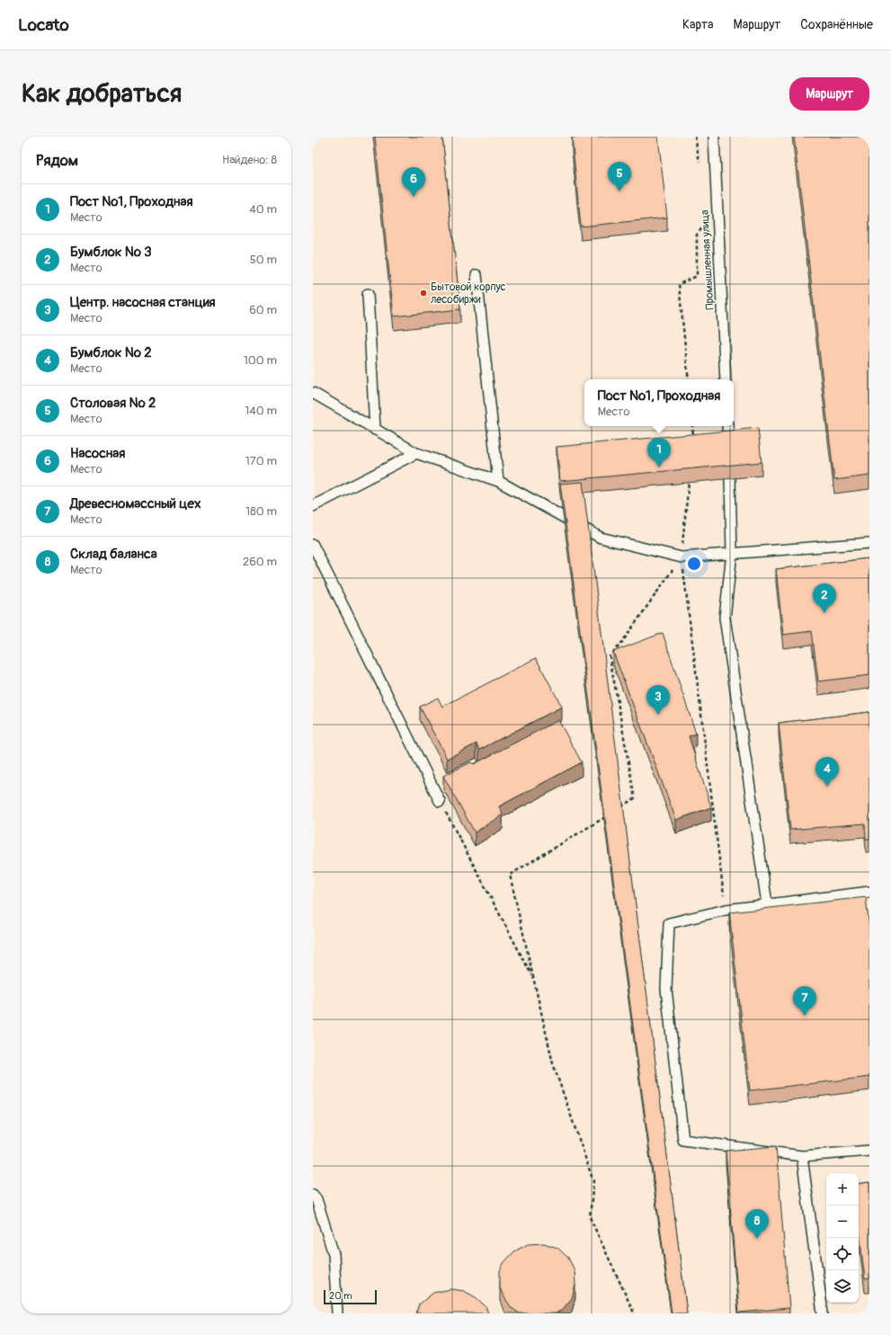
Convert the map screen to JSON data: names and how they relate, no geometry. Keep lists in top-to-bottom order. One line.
{"streets":{"lane":["Промышленная улица"]},"places":["Бытовой корпус лесобиржи"],"scale_bar":"20 m","page":{"header":"Locato","nav":["Карта","Маршрут","Сохранённые"],"buttons":"Маршрут","title":"Как добраться","heading":["Рядом","Найдено: 8"],"pins":["5","6","1","2","3","4","7","8"],"list":[{"mark":"1","name":"Пост №1, Проходная","note":"Место","value":"40 m"},{"mark":"2","name":"Бумблок № 3","note":"Место","value":"50 m"},{"mark":"3","name":"Центр. насосная станция","note":"Место","value":"60 m"},{"mark":"4","name":"Бумблок № 2","note":"Место","value":"100 m"},{"mark":"5","name":"Столовая № 2","note":"Место","value":"140 m"},{"mark":"6","name":"Насосная","note":"Место","value":"170 m"},{"mark":"7","name":"Древесномассный цех","note":"Место","value":"180 m"},{"mark":"8","name":"Склад баланса","note":"Место","value":"260 m"}],"popup":["Пост №1, Проходная","Место"],"map_buttons":["+","−"],"scale":"20 m"}}
